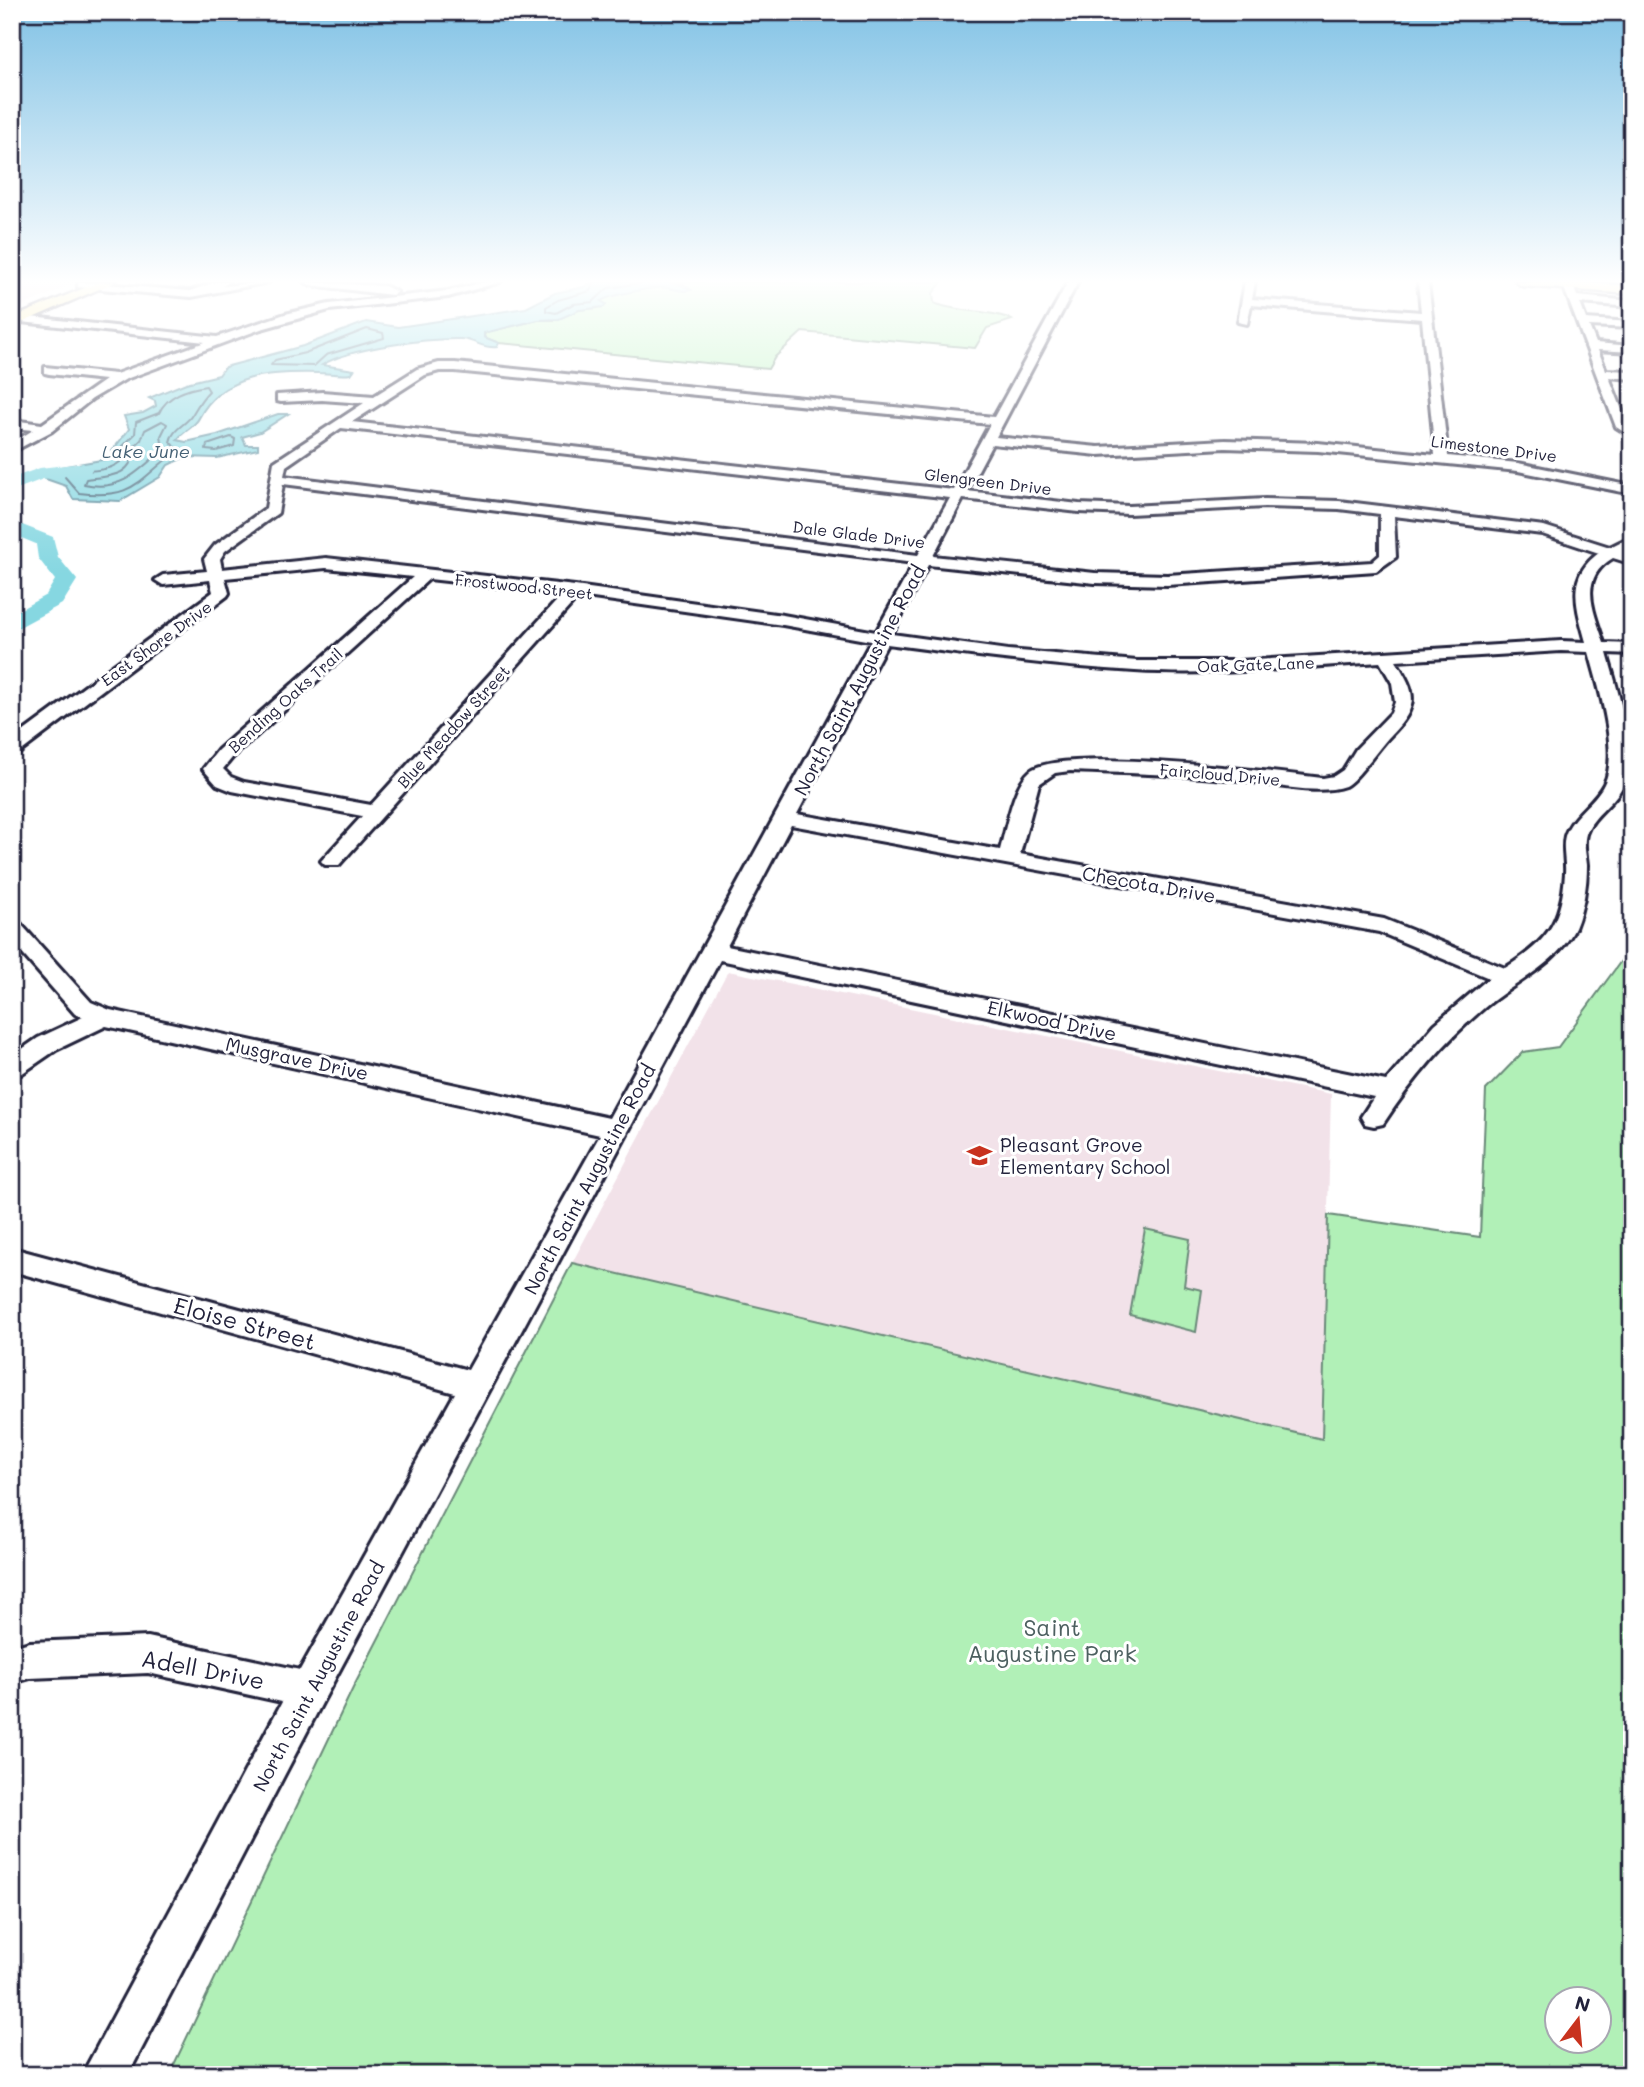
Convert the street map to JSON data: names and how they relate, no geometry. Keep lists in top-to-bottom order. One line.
{"streets":{"street":["Limestone Drive","Glengreen Drive","Dale Glade Drive","Frostwood Street","East Shore Drive","Oak Gate Lane","North Saint Augustine Road","Bending Oaks Trail","Blue Meadow Street","Faircloud Drive","Checota Drive","Elkwood Drive","Musgrave Drive","Eloise Street","Adell Drive"]},"crossings":[["Limestone Drive","North Saint Augustine Road"],["Glengreen Drive","Dale Glade Drive"],["Glengreen Drive","East Shore Drive"],["Glengreen Drive","North Saint Augustine Road"],["Dale Glade Drive","East Shore Drive"],["Dale Glade Drive","North Saint Augustine Road"],["Frostwood Street","East Shore Drive"],["Frostwood Street","Oak Gate Lane"],["Frostwood Street","North Saint Augustine Road"],["Frostwood Street","Bending Oaks Trail"],["Frostwood Street","Blue Meadow Street"],["Oak Gate Lane","North Saint Augustine Road"],["Oak Gate Lane","Faircloud Drive"],["North Saint Augustine Road","Checota Drive"],["North Saint Augustine Road","Elkwood Drive"],["North Saint Augustine Road","Musgrave Drive"],["North Saint Augustine Road","Eloise Street"],["North Saint Augustine Road","Adell Drive"],["Bending Oaks Trail","Blue Meadow Street"],["Faircloud Drive","Checota Drive"]],"water":["Lake June"],"parks":["Saint Augustine Park"],"places":{"school or university":["Pleasant Grove Elementary School"]},"north":"top"}
